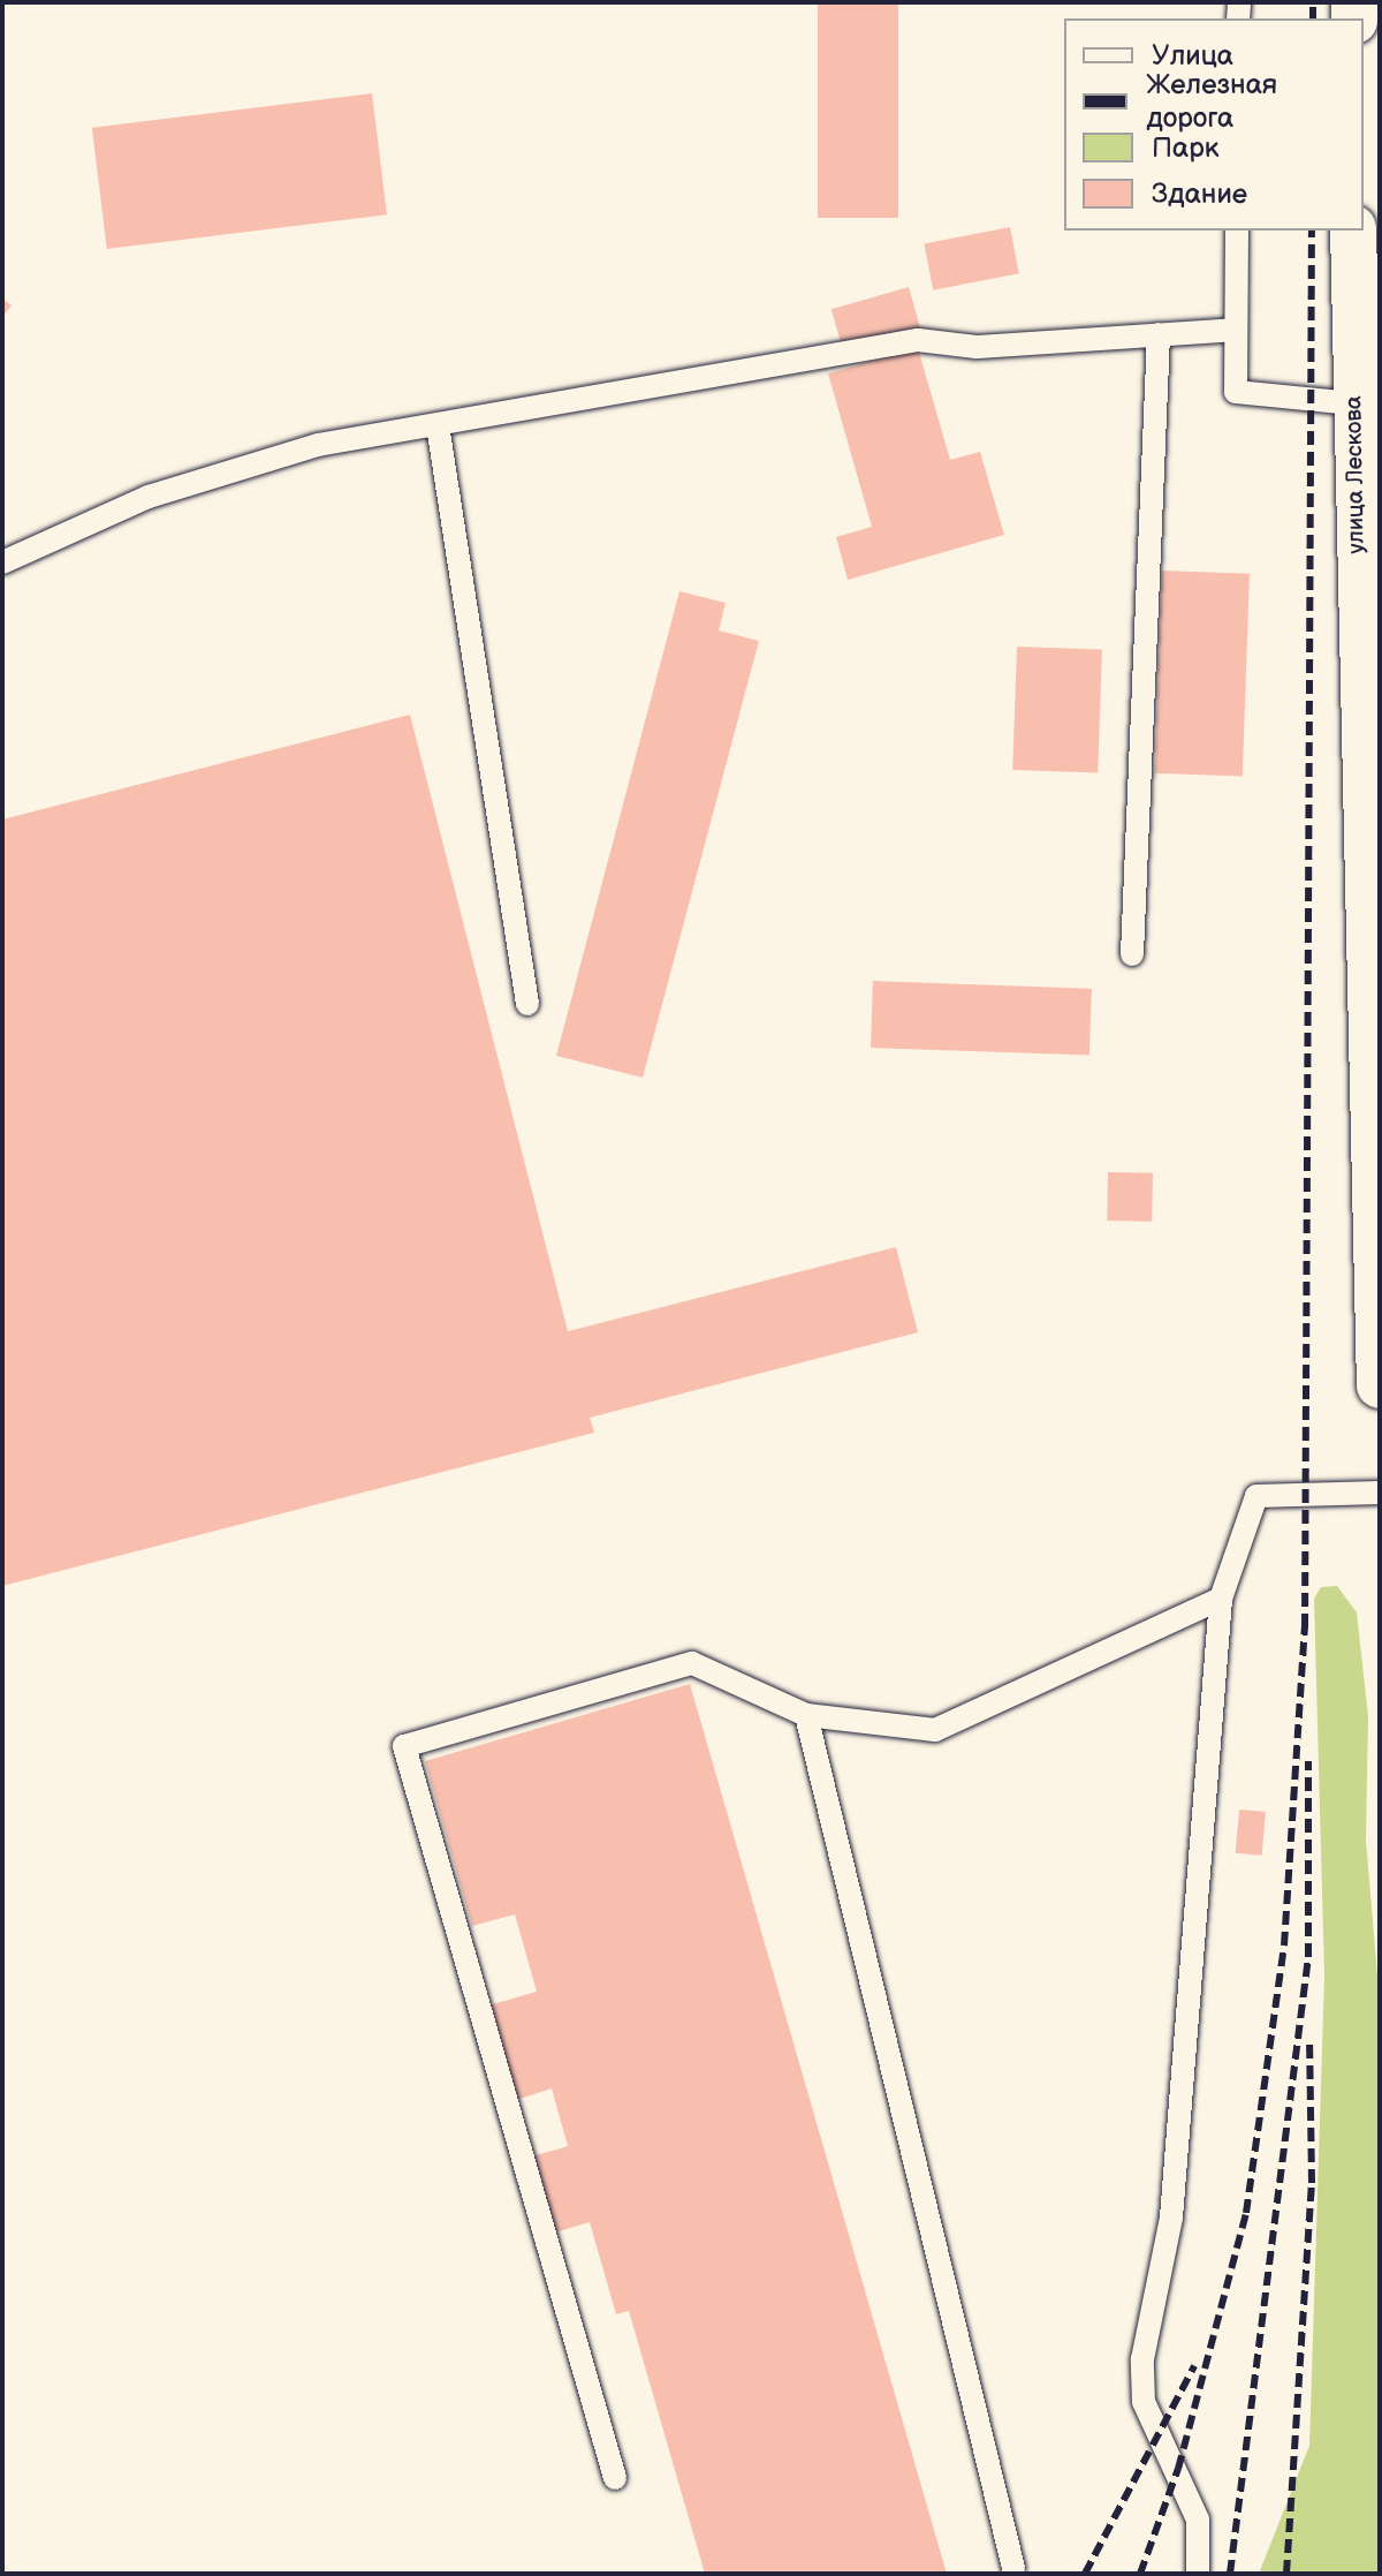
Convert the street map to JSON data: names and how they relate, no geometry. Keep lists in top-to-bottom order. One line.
{"streets":{"street":["улица Лескова"]},"legend":["Улица","Железная дорога","Парк","Здание"]}
